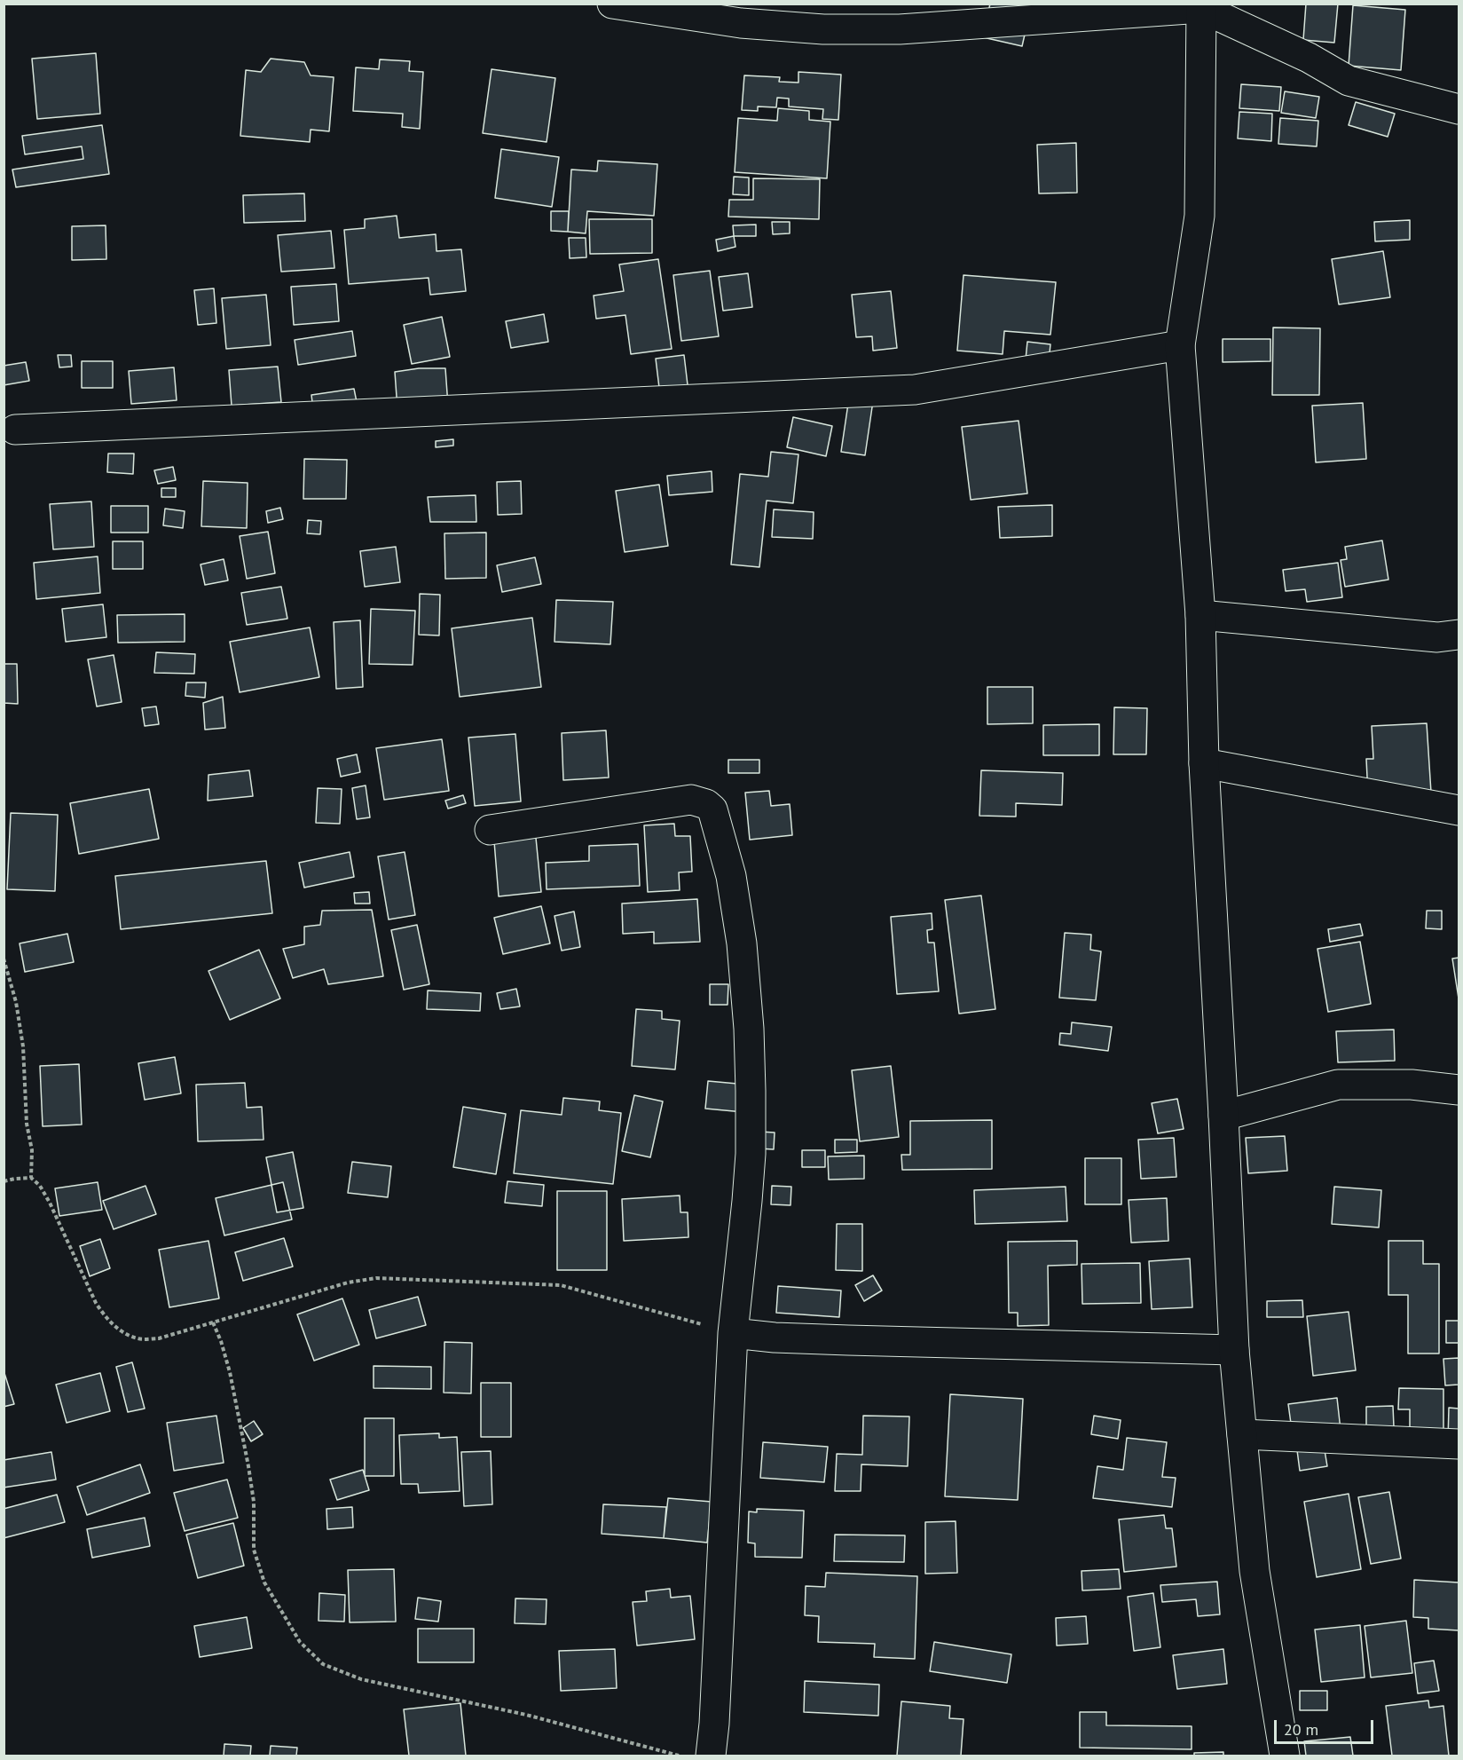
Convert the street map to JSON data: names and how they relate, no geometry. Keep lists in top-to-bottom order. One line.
{"scale_bar":"20 m"}
